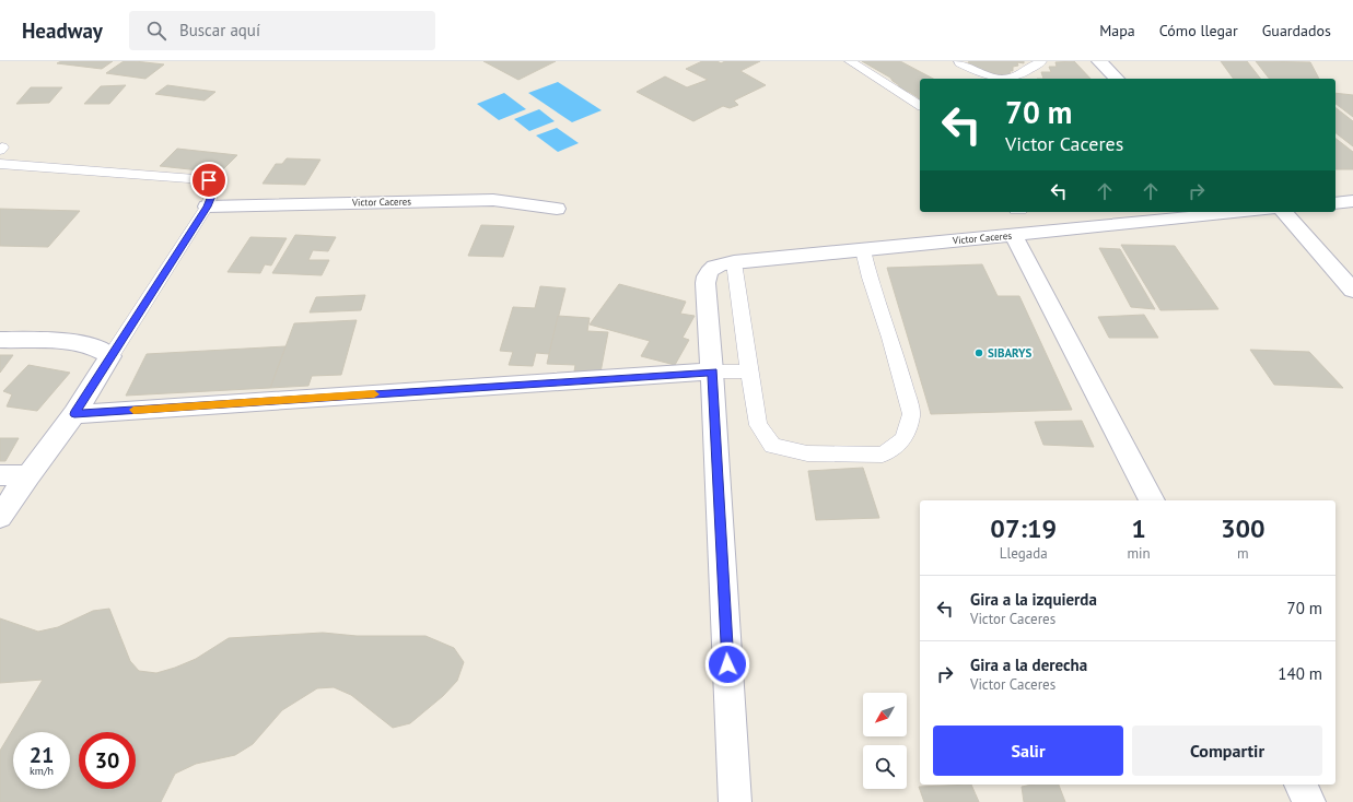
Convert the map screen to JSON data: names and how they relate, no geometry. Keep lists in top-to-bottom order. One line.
{"streets":{"street":["Victor Caceres"]},"places":["SIBARYS"],"north":"bottom left","page":{"header":"Headway","search":"Buscar aquí","nav":["Mapa","Cómo llegar","Guardados"],"turn":["70 m","Victor Caceres"],"eta":["07:19","Llegada","1","min","300","m"],"list":[{"name":"Gira a la izquierda","note":"Victor Caceres","value":"70 m"},{"name":"Gira a la derecha","note":"Victor Caceres","value":"140 m"}],"buttons":["Salir","Compartir"],"speed":"21 km/h","limit":"30"}}
